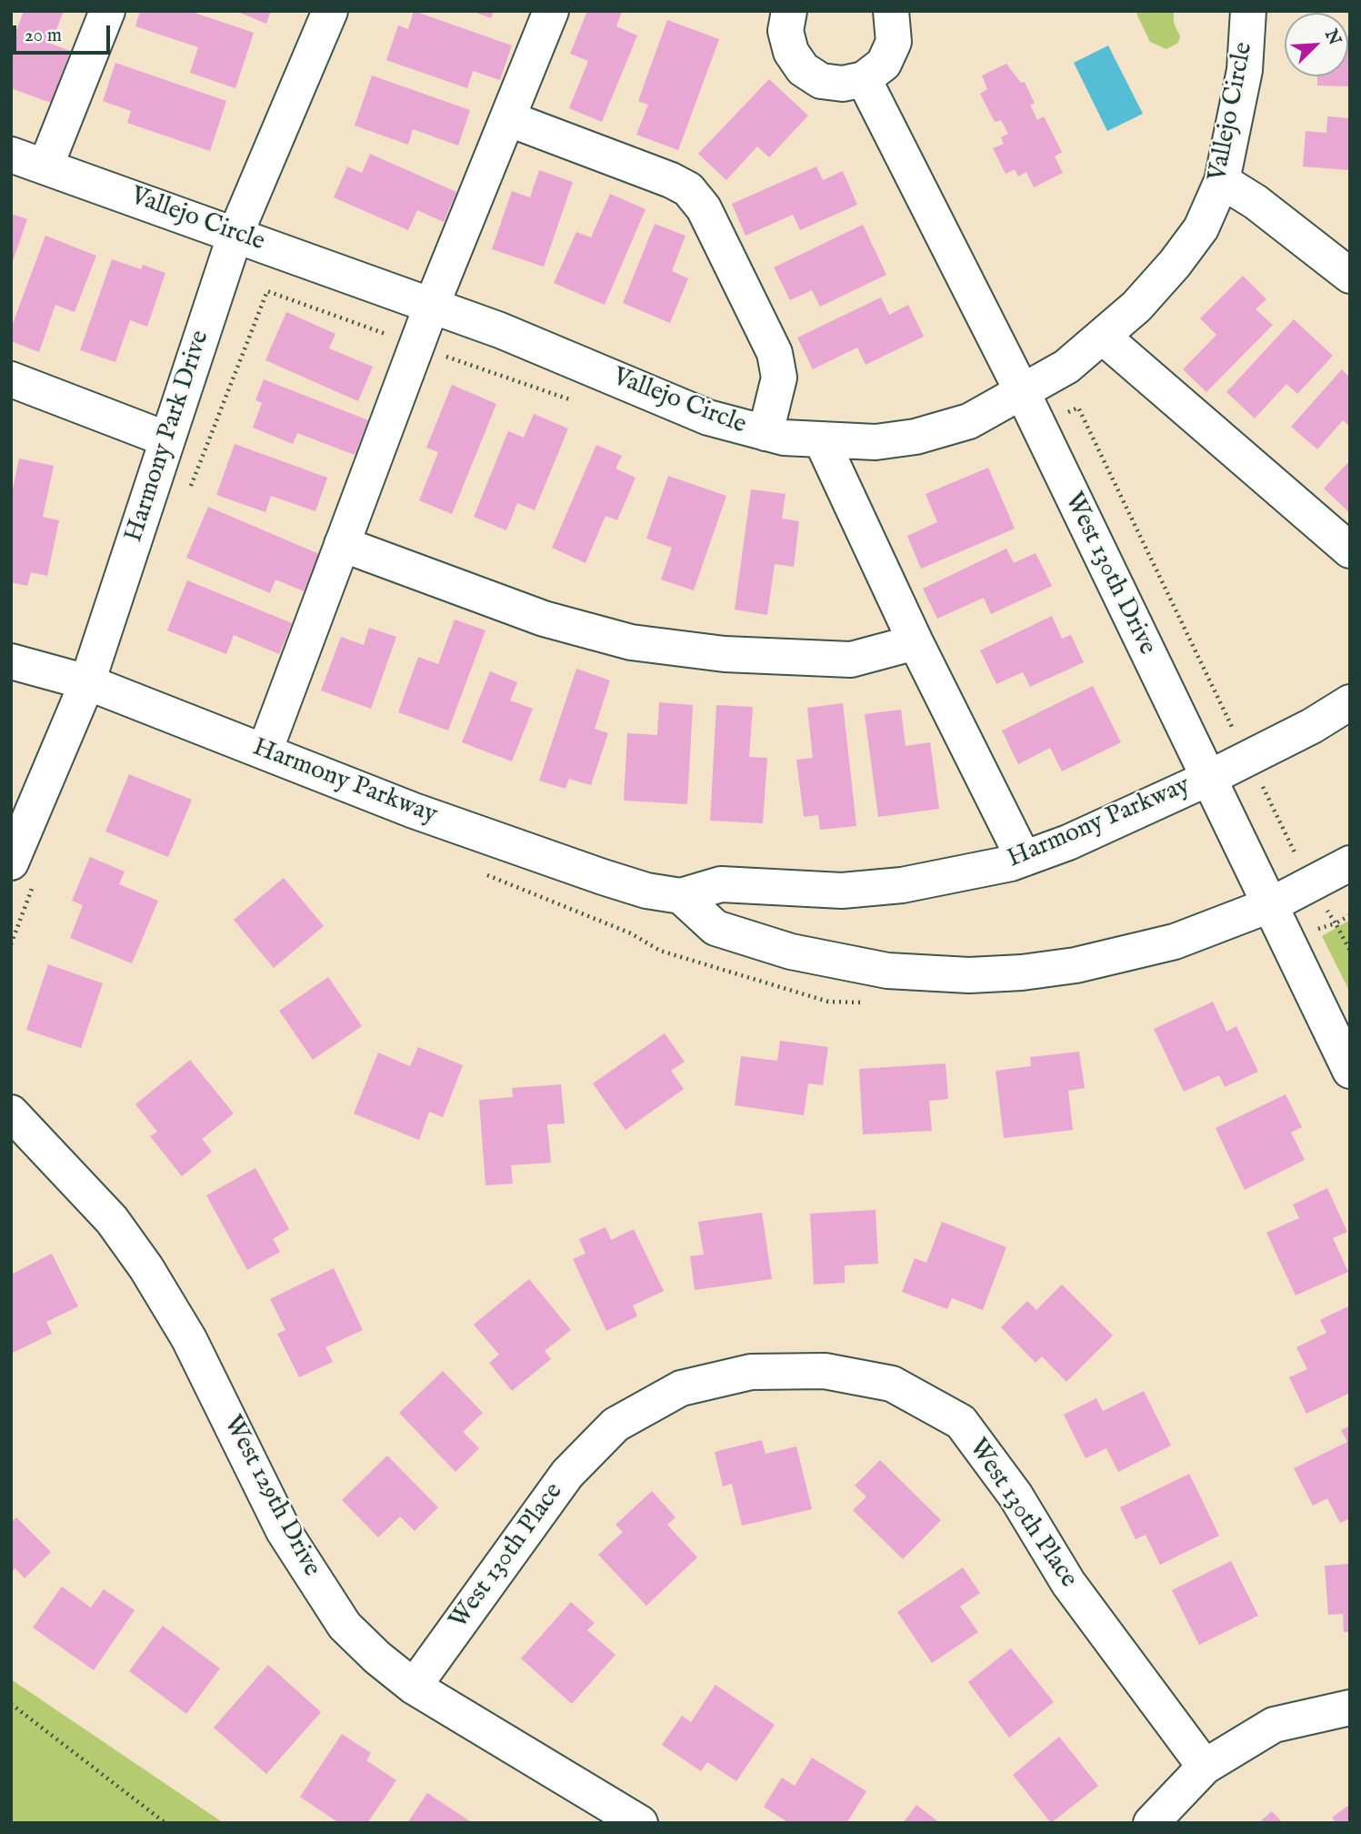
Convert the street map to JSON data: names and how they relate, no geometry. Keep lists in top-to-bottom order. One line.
{"streets":{"street":["Vallejo Circle","Harmony Park Drive","West 130th Drive","Harmony Parkway","West 129th Drive","West 130th Place"]},"crossings":[["Vallejo Circle","Harmony Park Drive"],["Vallejo Circle","West 130th Drive"],["Harmony Park Drive","Harmony Parkway"],["West 130th Drive","Harmony Parkway"],["West 129th Drive","West 130th Place"]],"scale_bar":"20 m","north":"top right"}
